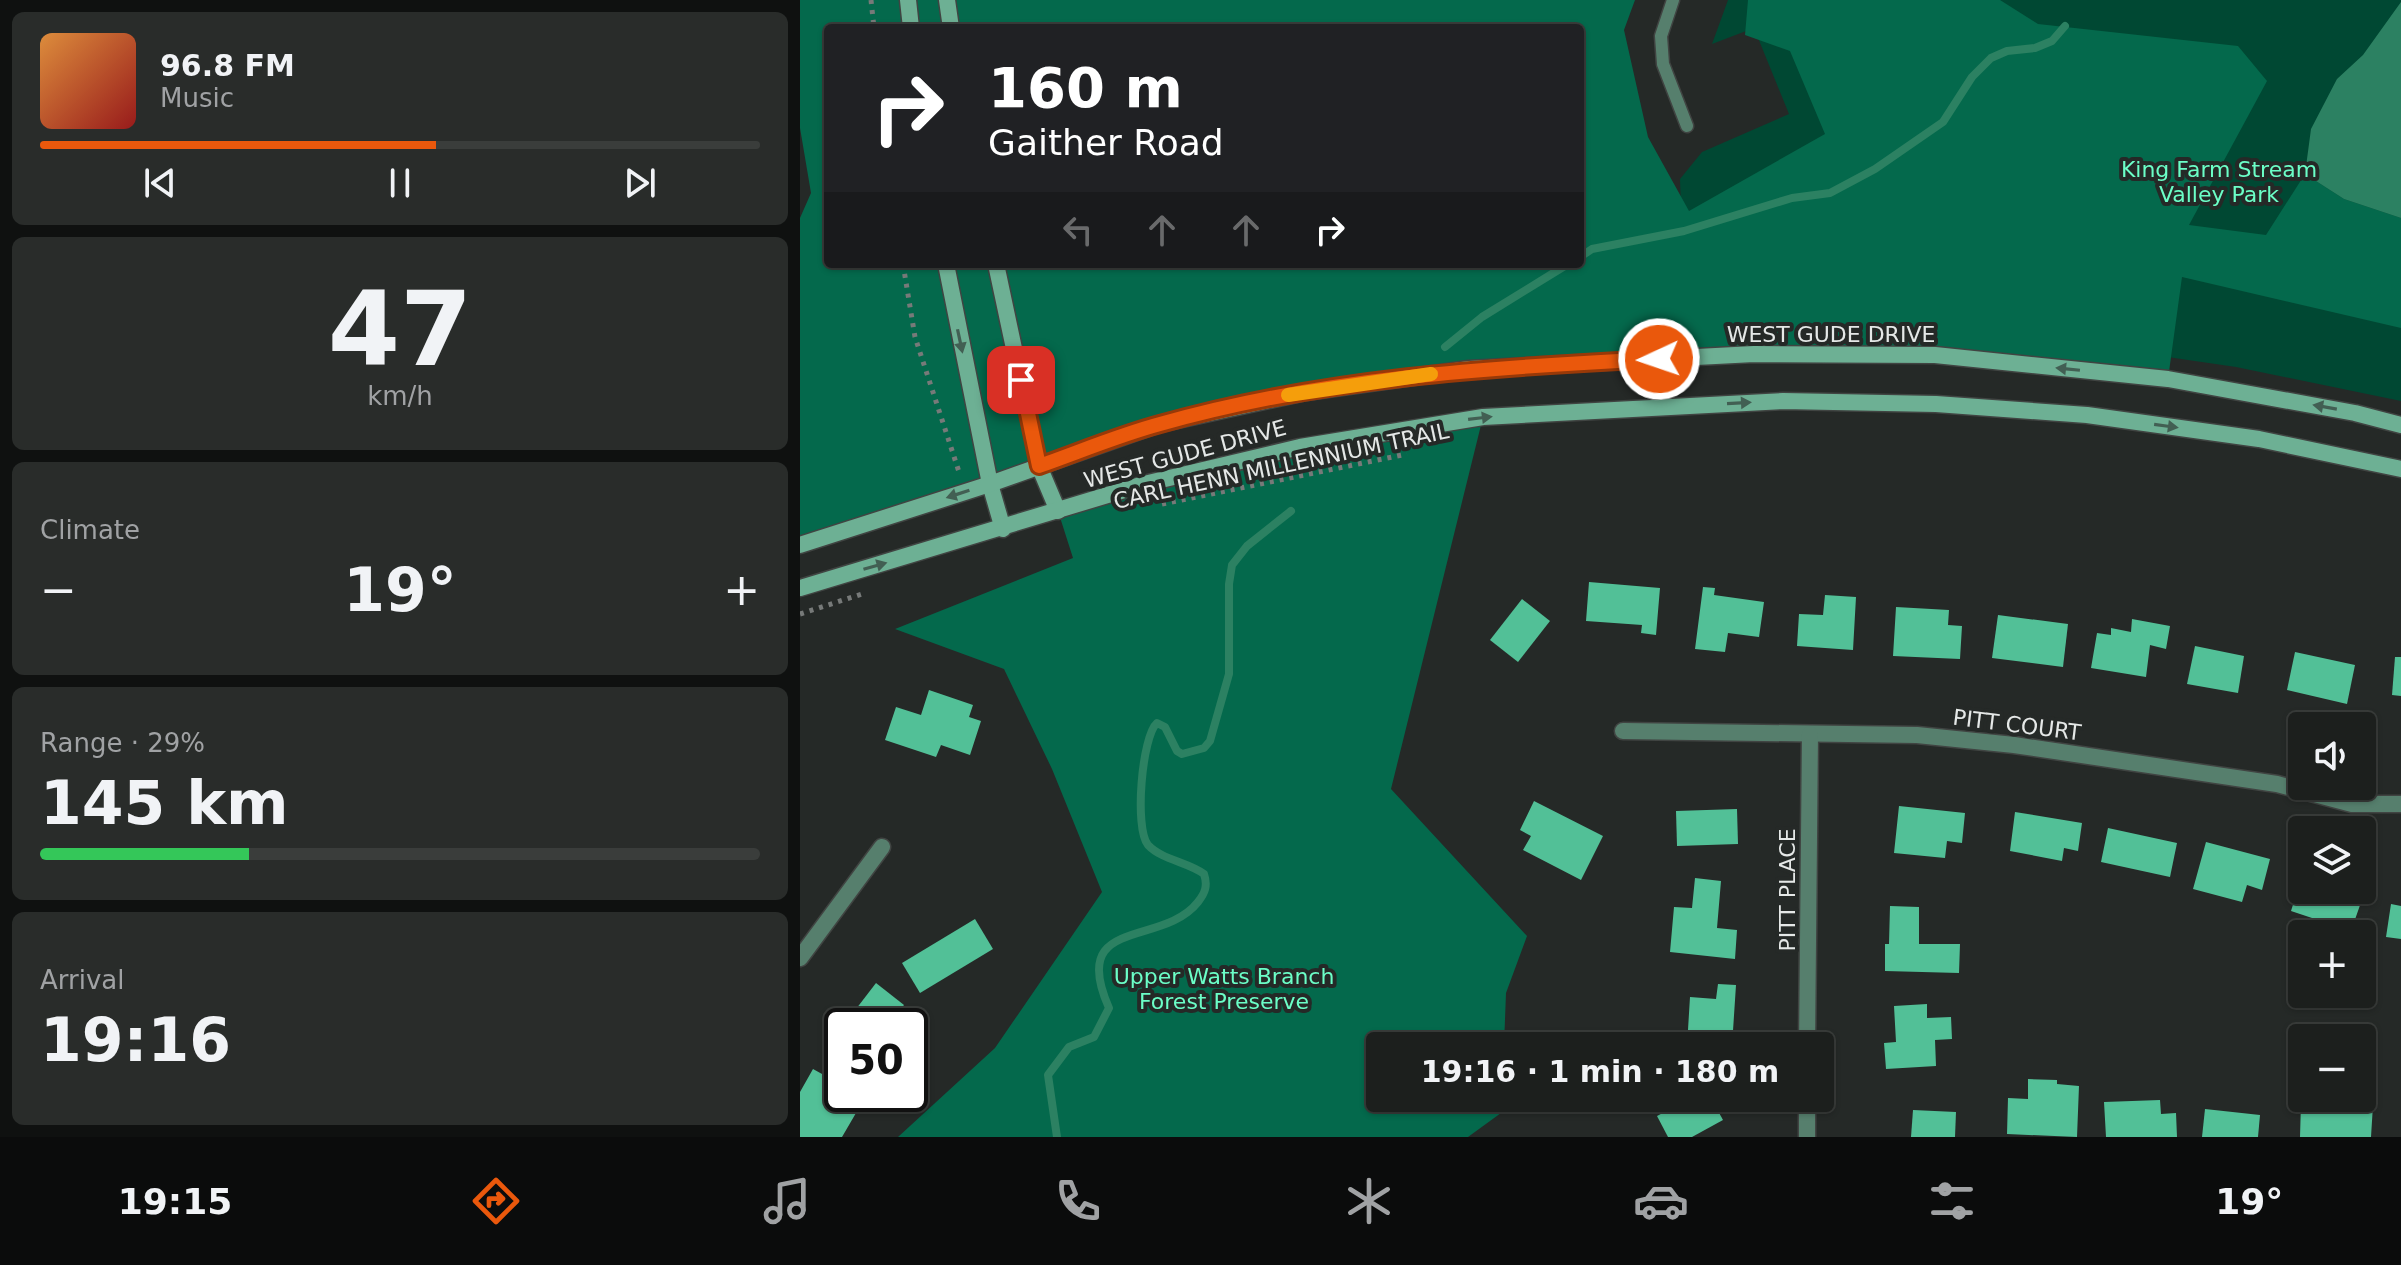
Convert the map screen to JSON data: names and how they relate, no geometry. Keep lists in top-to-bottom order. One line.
{"streets":{"main road":["WEST GUDE DRIVE"],"street":["PITT COURT","PITT PLACE"],"path":["CARL HENN MILLENNIUM TRAIL"]},"crossings":[["PITT COURT","PITT PLACE"]],"parks":["King Farm Stream Valley Park","Upper Watts Branch Forest Preserve"],"page":{"turn":["160 m","Gaither Road"],"song":["96.8 FM","Music"],"tile":[["47","km/h"],"Climate",["Range · 29%","145 km"],["Arrival","19:16"]],"heat":["−","19°","+"],"map_buttons":["+","−"],"limit":"50","trip":"19:16 · 1 min · 180 m","tabs":["19:15","19°"]}}
